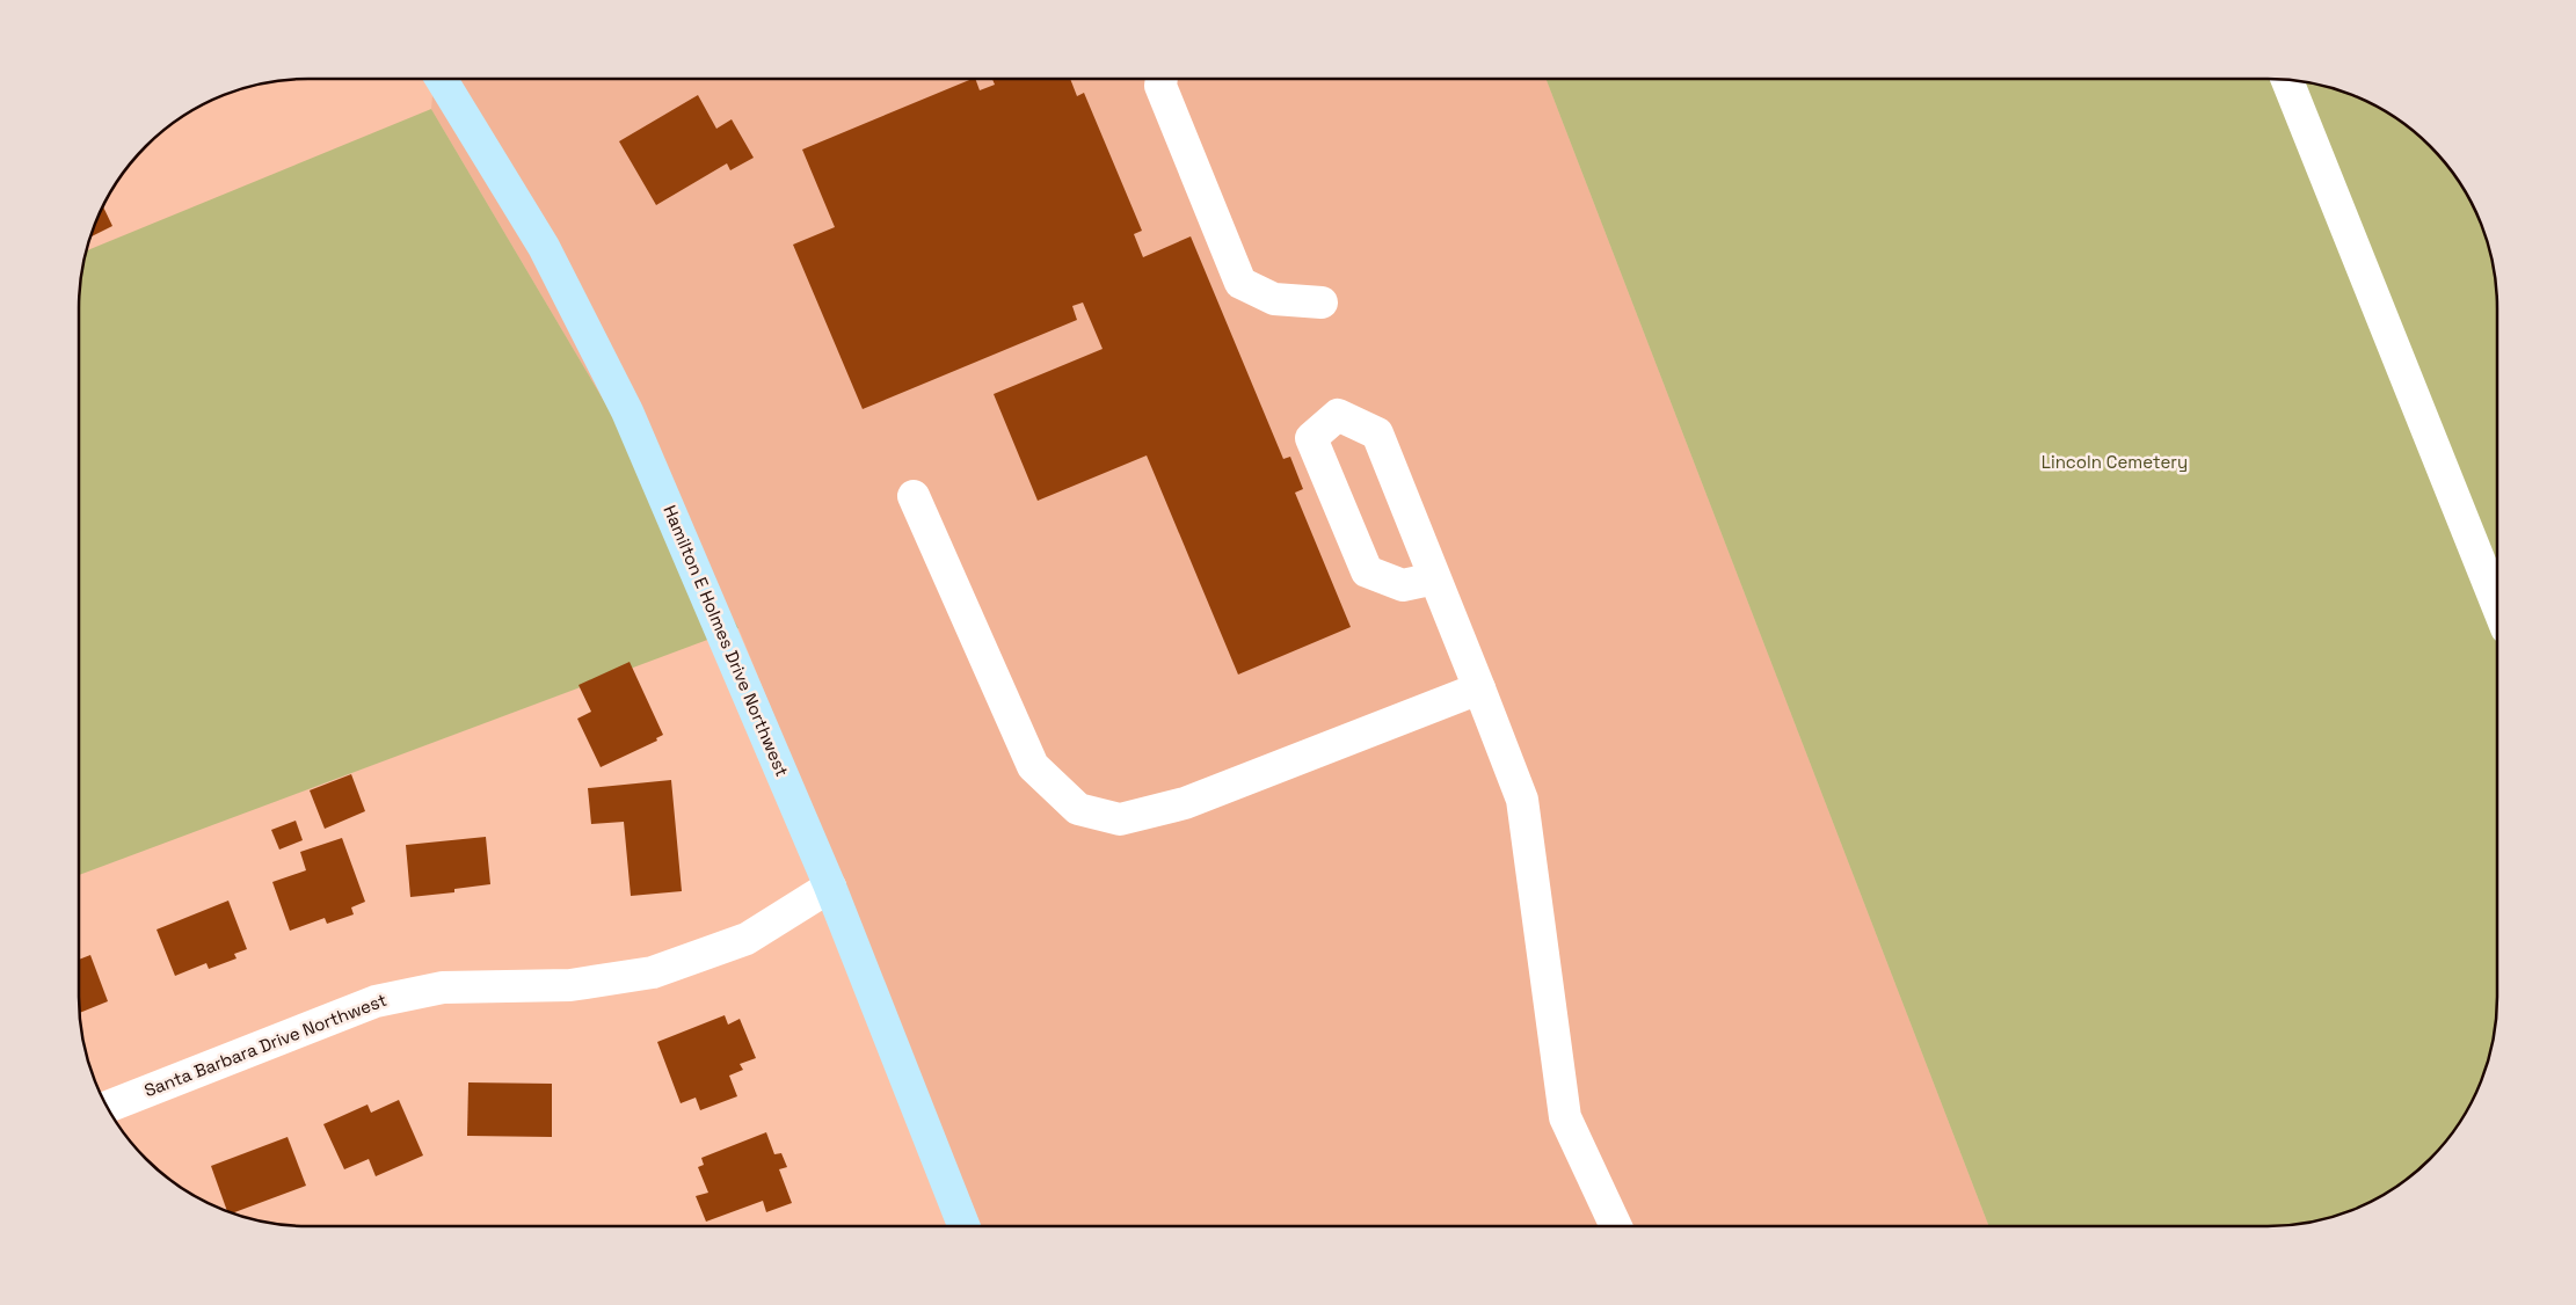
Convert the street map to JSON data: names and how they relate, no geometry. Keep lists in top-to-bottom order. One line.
{"streets":{"main road":["Hamilton E Holmes Drive Northwest"],"street":["Santa Barbara Drive Northwest"]},"crossings":[["Hamilton E Holmes Drive Northwest","Santa Barbara Drive Northwest"]],"parks":["Lincoln Cemetery"]}
